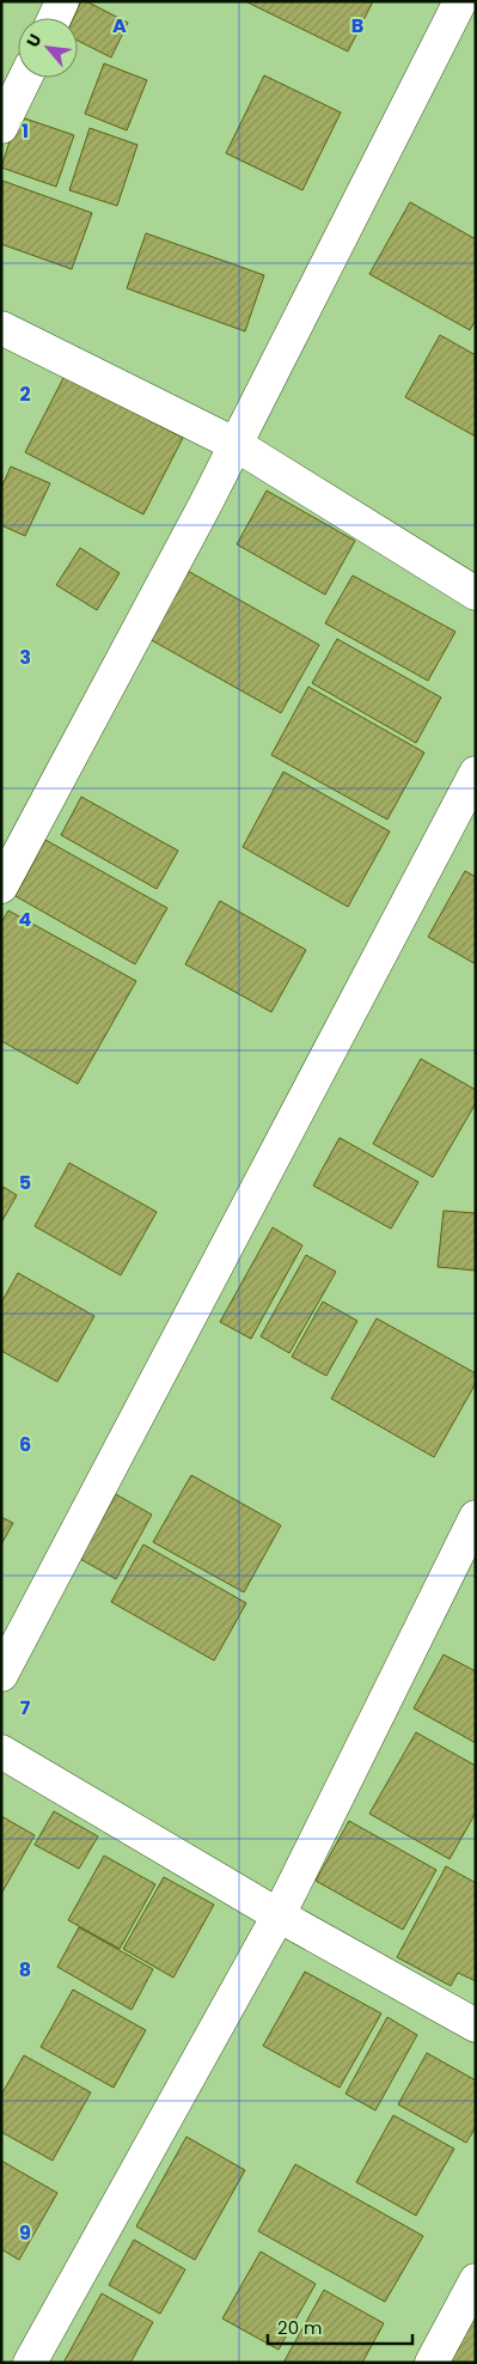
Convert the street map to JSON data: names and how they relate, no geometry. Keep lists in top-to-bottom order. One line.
{"scale_bar":"20 m","north":"top left","grid":{"columns":["A","B"],"rows":["1","2","3","4","5","6","7","8","9"]}}
